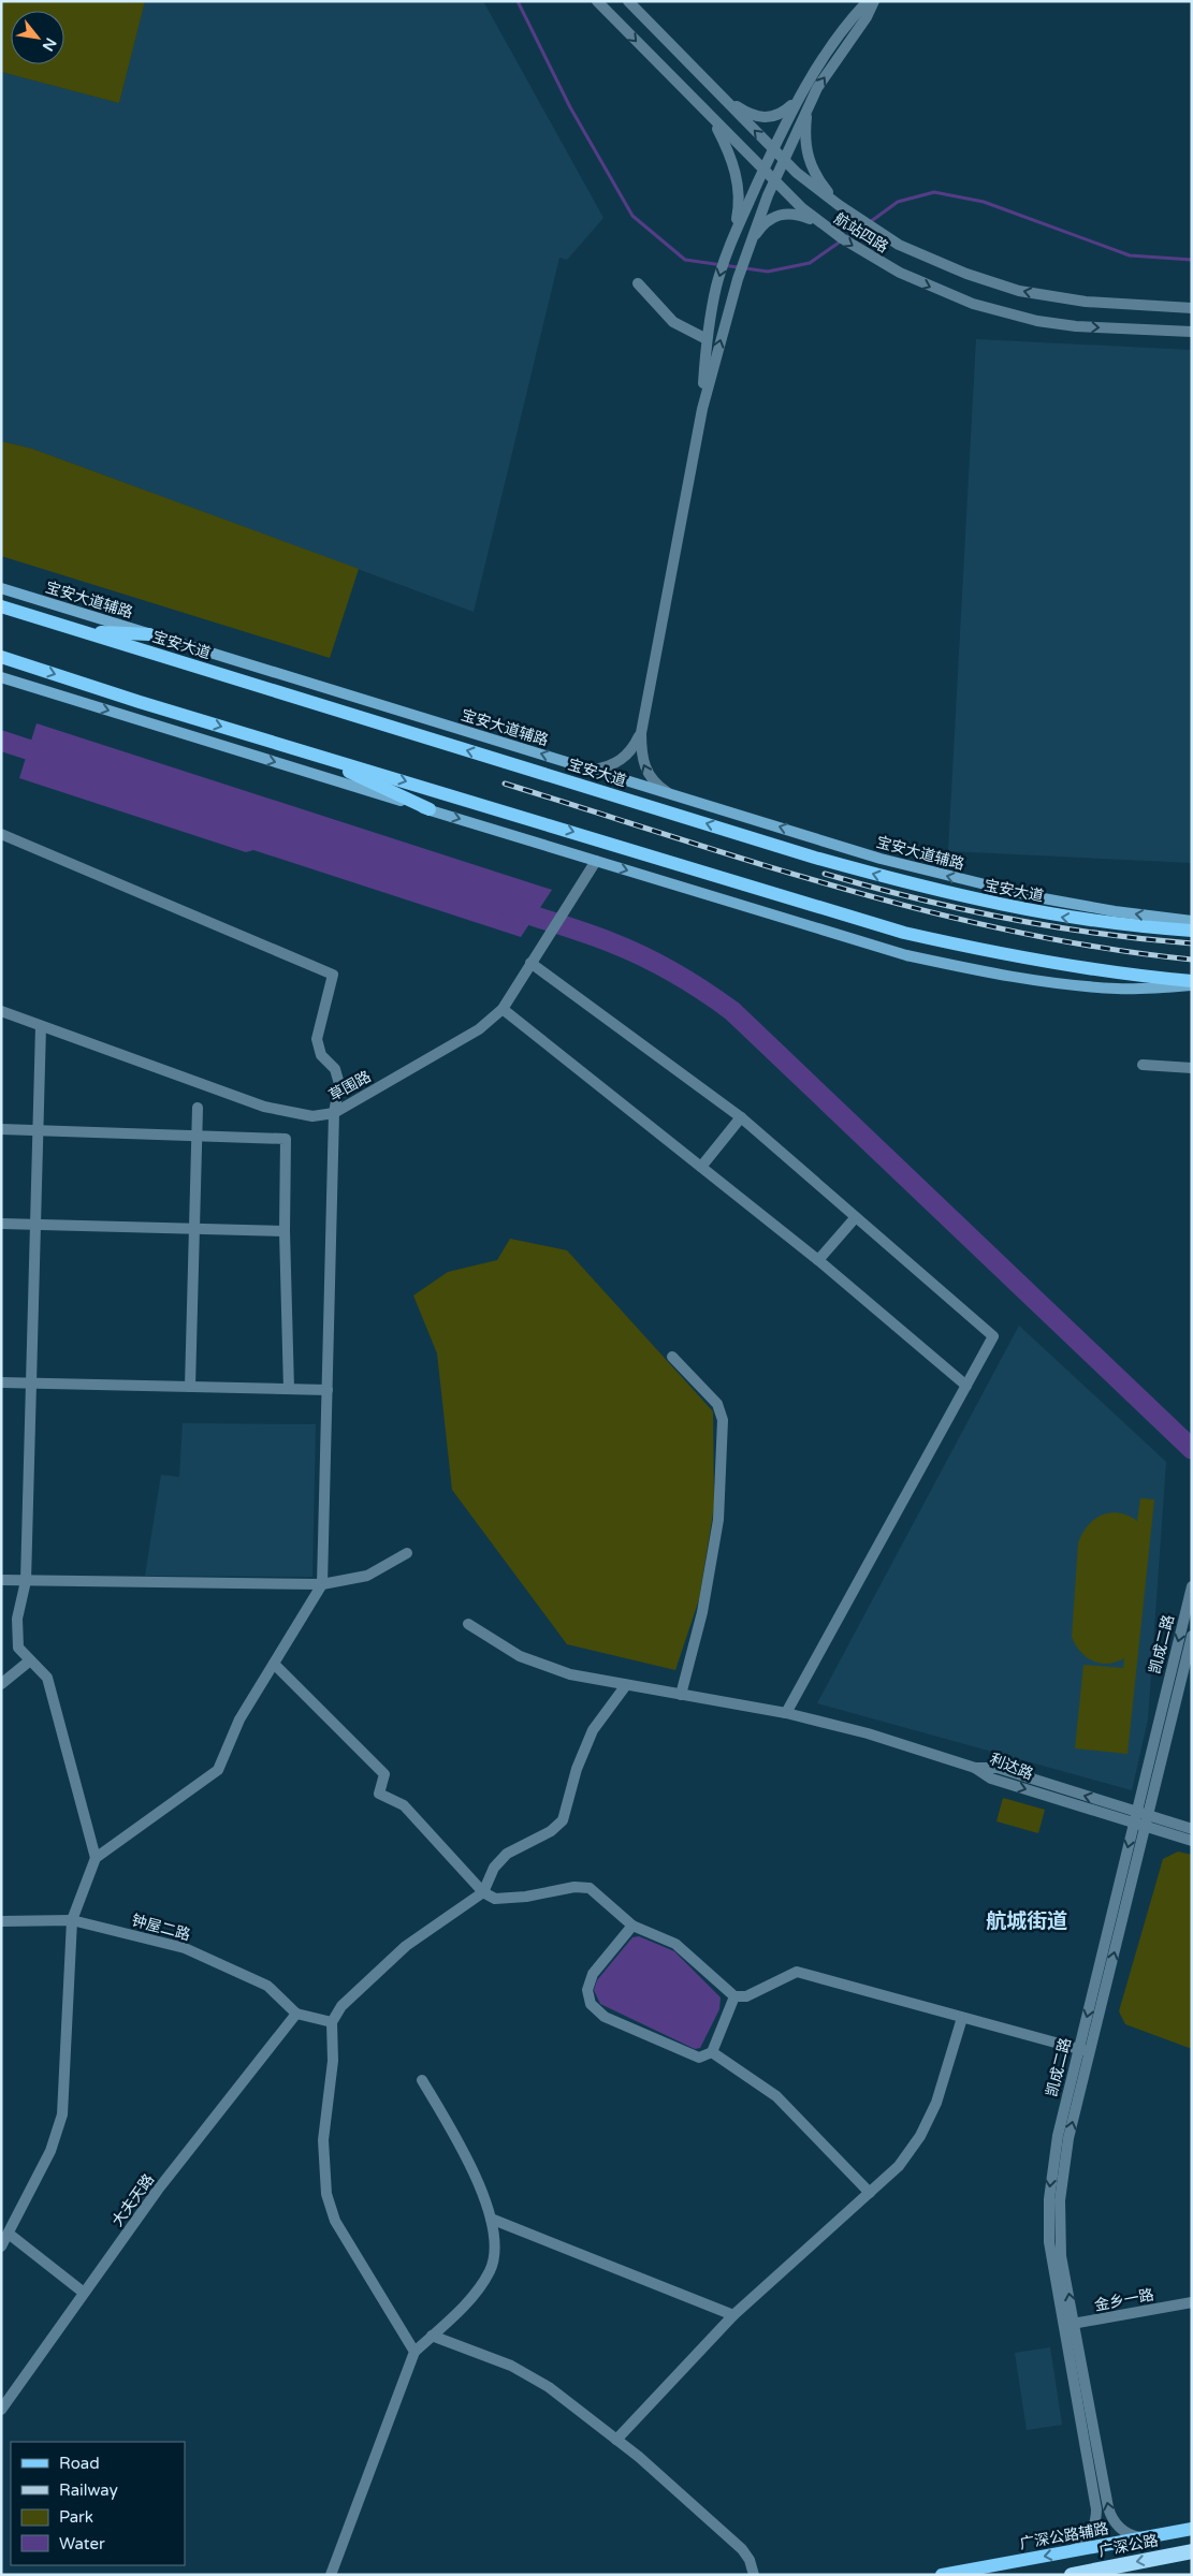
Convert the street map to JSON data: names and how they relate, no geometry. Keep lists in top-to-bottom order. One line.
{"streets":{"highway":["广深公路"],"main road":["宝安大道辅路","宝安大道","广深公路辅路"],"street":["航站四路","草围路","凯成二路","利达路","钟屋二路","大夫天路","金乡一路"]},"crossings":[["凯成二路","利达路"],["凯成二路","金乡一路"],["凯成二路","广深公路辅路"],["钟屋二路","大夫天路"]],"one_way":["广深公路辅路","广深公路"],"districts":["航城街道"],"legend":["Road","Railway","Park","Water"],"north":"bottom right"}
